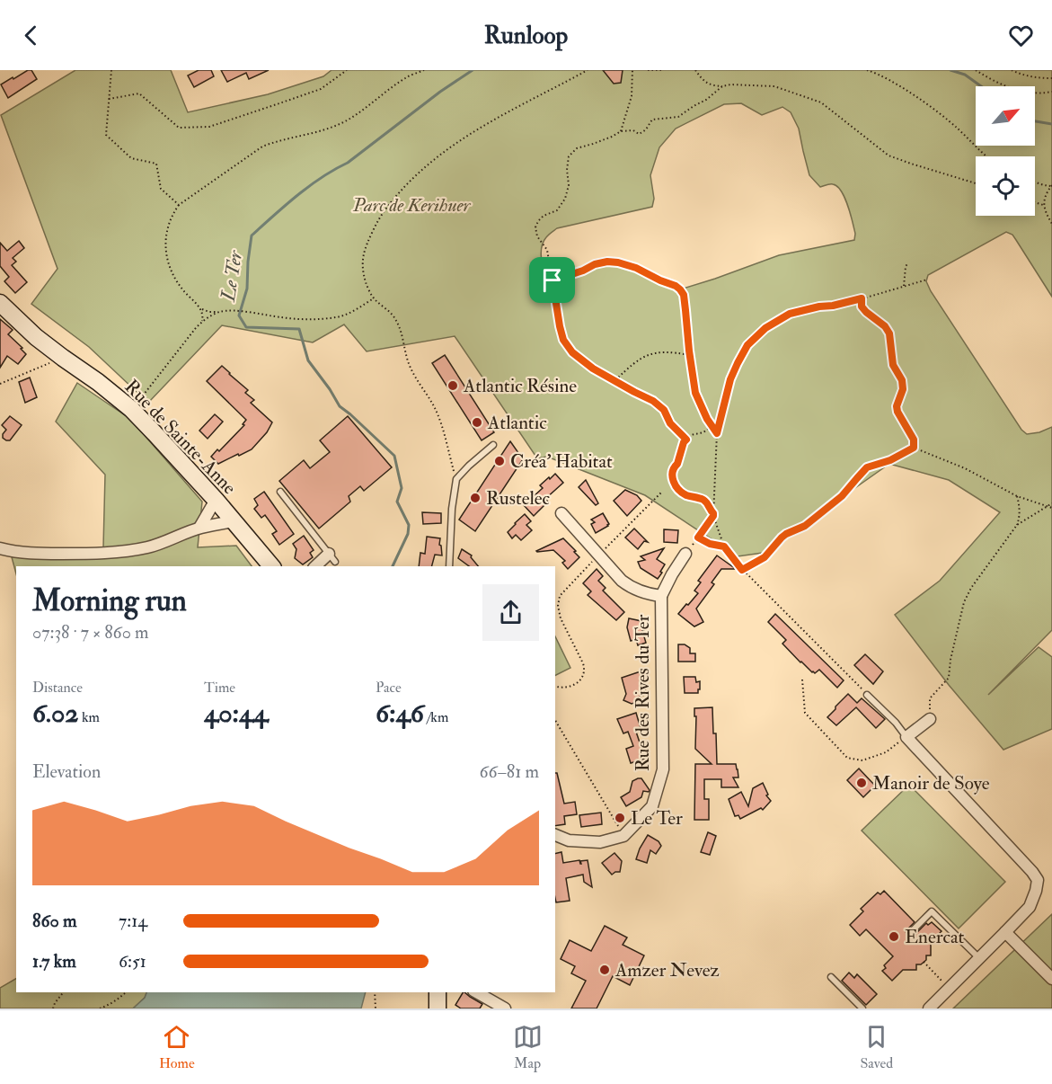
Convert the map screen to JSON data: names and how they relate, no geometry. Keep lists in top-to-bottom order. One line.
{"streets":{"street":["Rue de Sainte-Anne","Rue des Rives du Ter"]},"water":["Le Ter"],"parks":["Parc de Kerihuer"],"places":["Atlantic Résine","Atlantic","Créa' Habitat","Rustelec","Manoir de Soye","Le Ter","Enercat","Amzer Nevez"],"north":"top right","page":{"header":"Runloop","heading":["Morning run","07:38 · 7 × 860 m"],"stats":[["Distance","6.02 km"],["Time","40:44"],["Pace","6:46 /km"]],"chart":["Elevation","66–81 m"],"list":[{"name":"860 m","note":"7:14"},{"name":"1.7 km","note":"6:51"}],"tabs":["Home","Map","Saved"]}}
